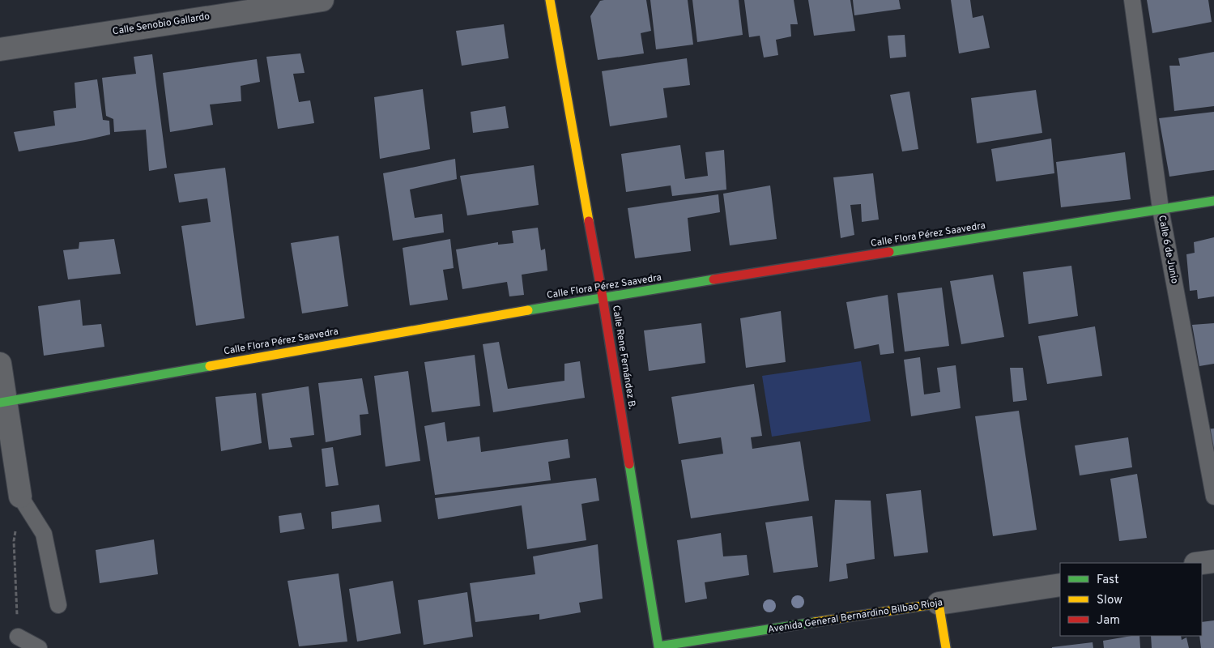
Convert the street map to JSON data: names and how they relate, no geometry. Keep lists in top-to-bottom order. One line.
{"streets":{"street":["Calle Senobio Gallardo","Calle Flora Pérez Saavedra","Calle Rene Fernández B.","Avenida General Bernardino Bilbao Rioja"],"lane":["Calle 6 de Junio"]},"crossings":[["Calle Flora Pérez Saavedra","Calle 6 de Junio"],["Calle Flora Pérez Saavedra","Calle Rene Fernández B."],["Calle Rene Fernández B.","Avenida General Bernardino Bilbao Rioja"]],"legend":["Fast","Slow","Jam"]}
